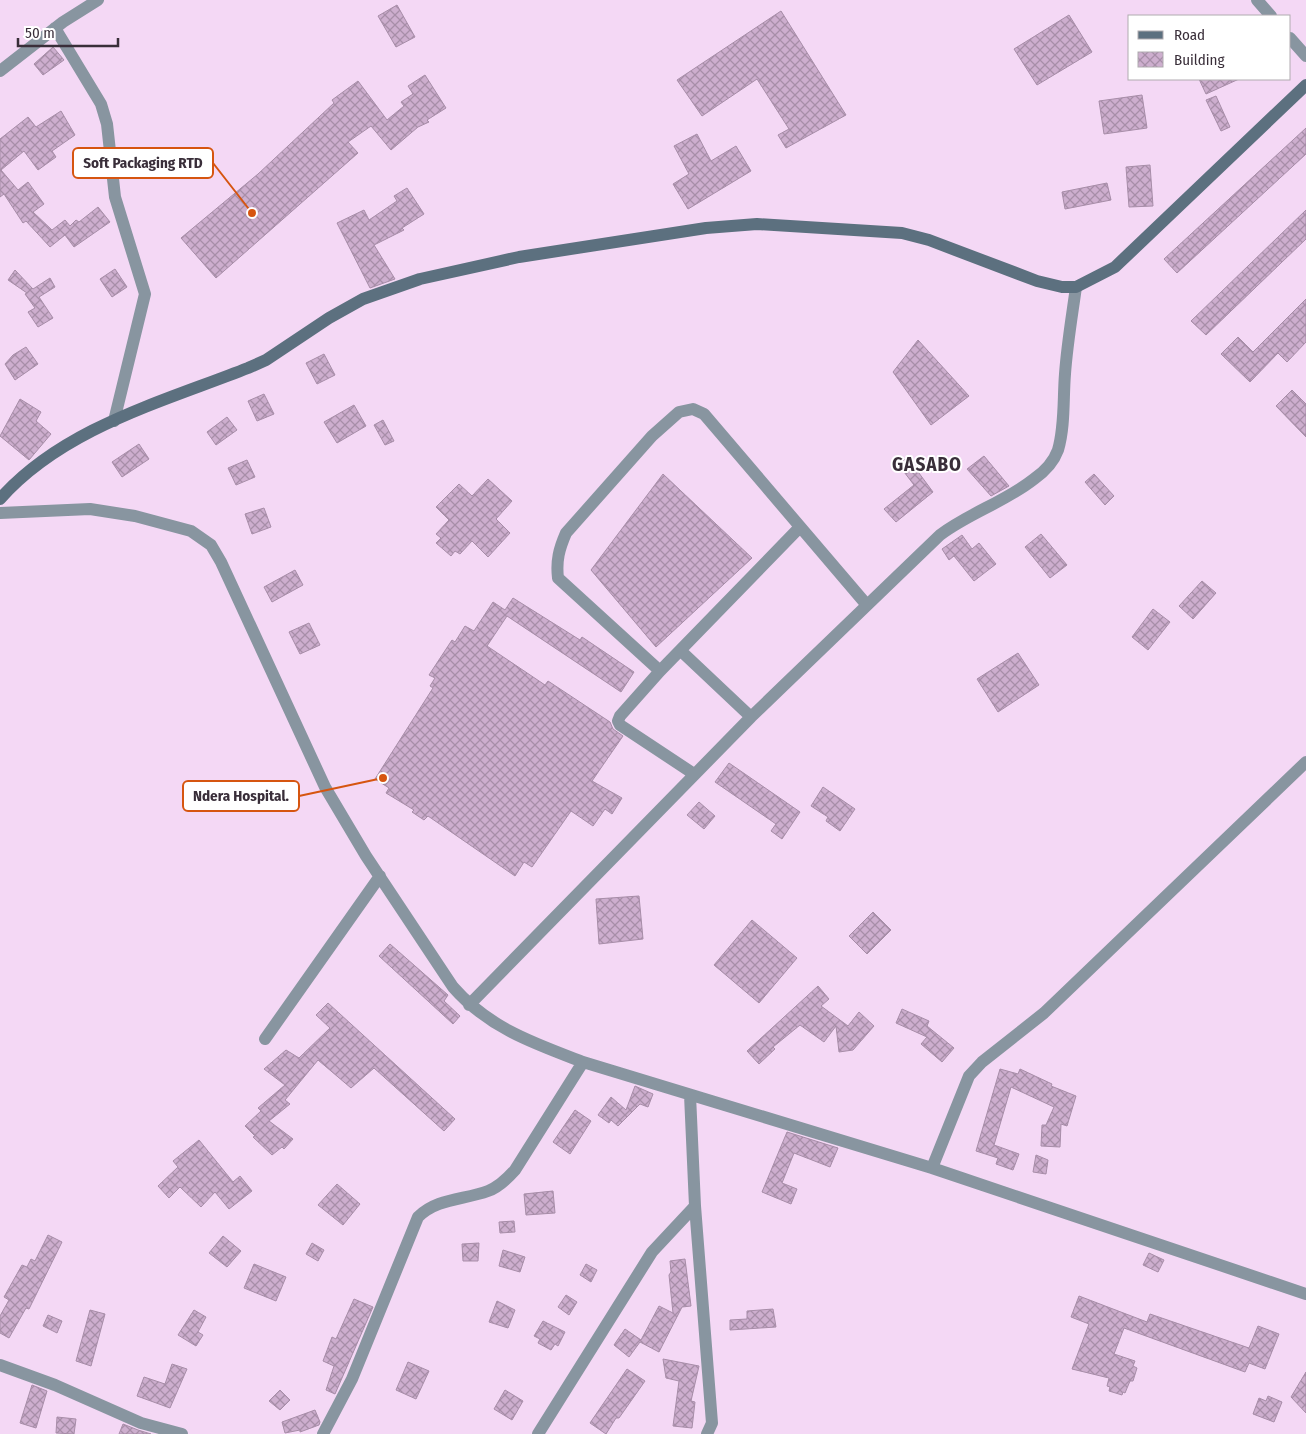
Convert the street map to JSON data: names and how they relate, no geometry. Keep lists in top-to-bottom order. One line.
{"districts":["GASABO"],"places":["Soft Packaging RTD","Ndera Hospital."],"legend":["Road","Building"],"scale_bar":"50 m"}
